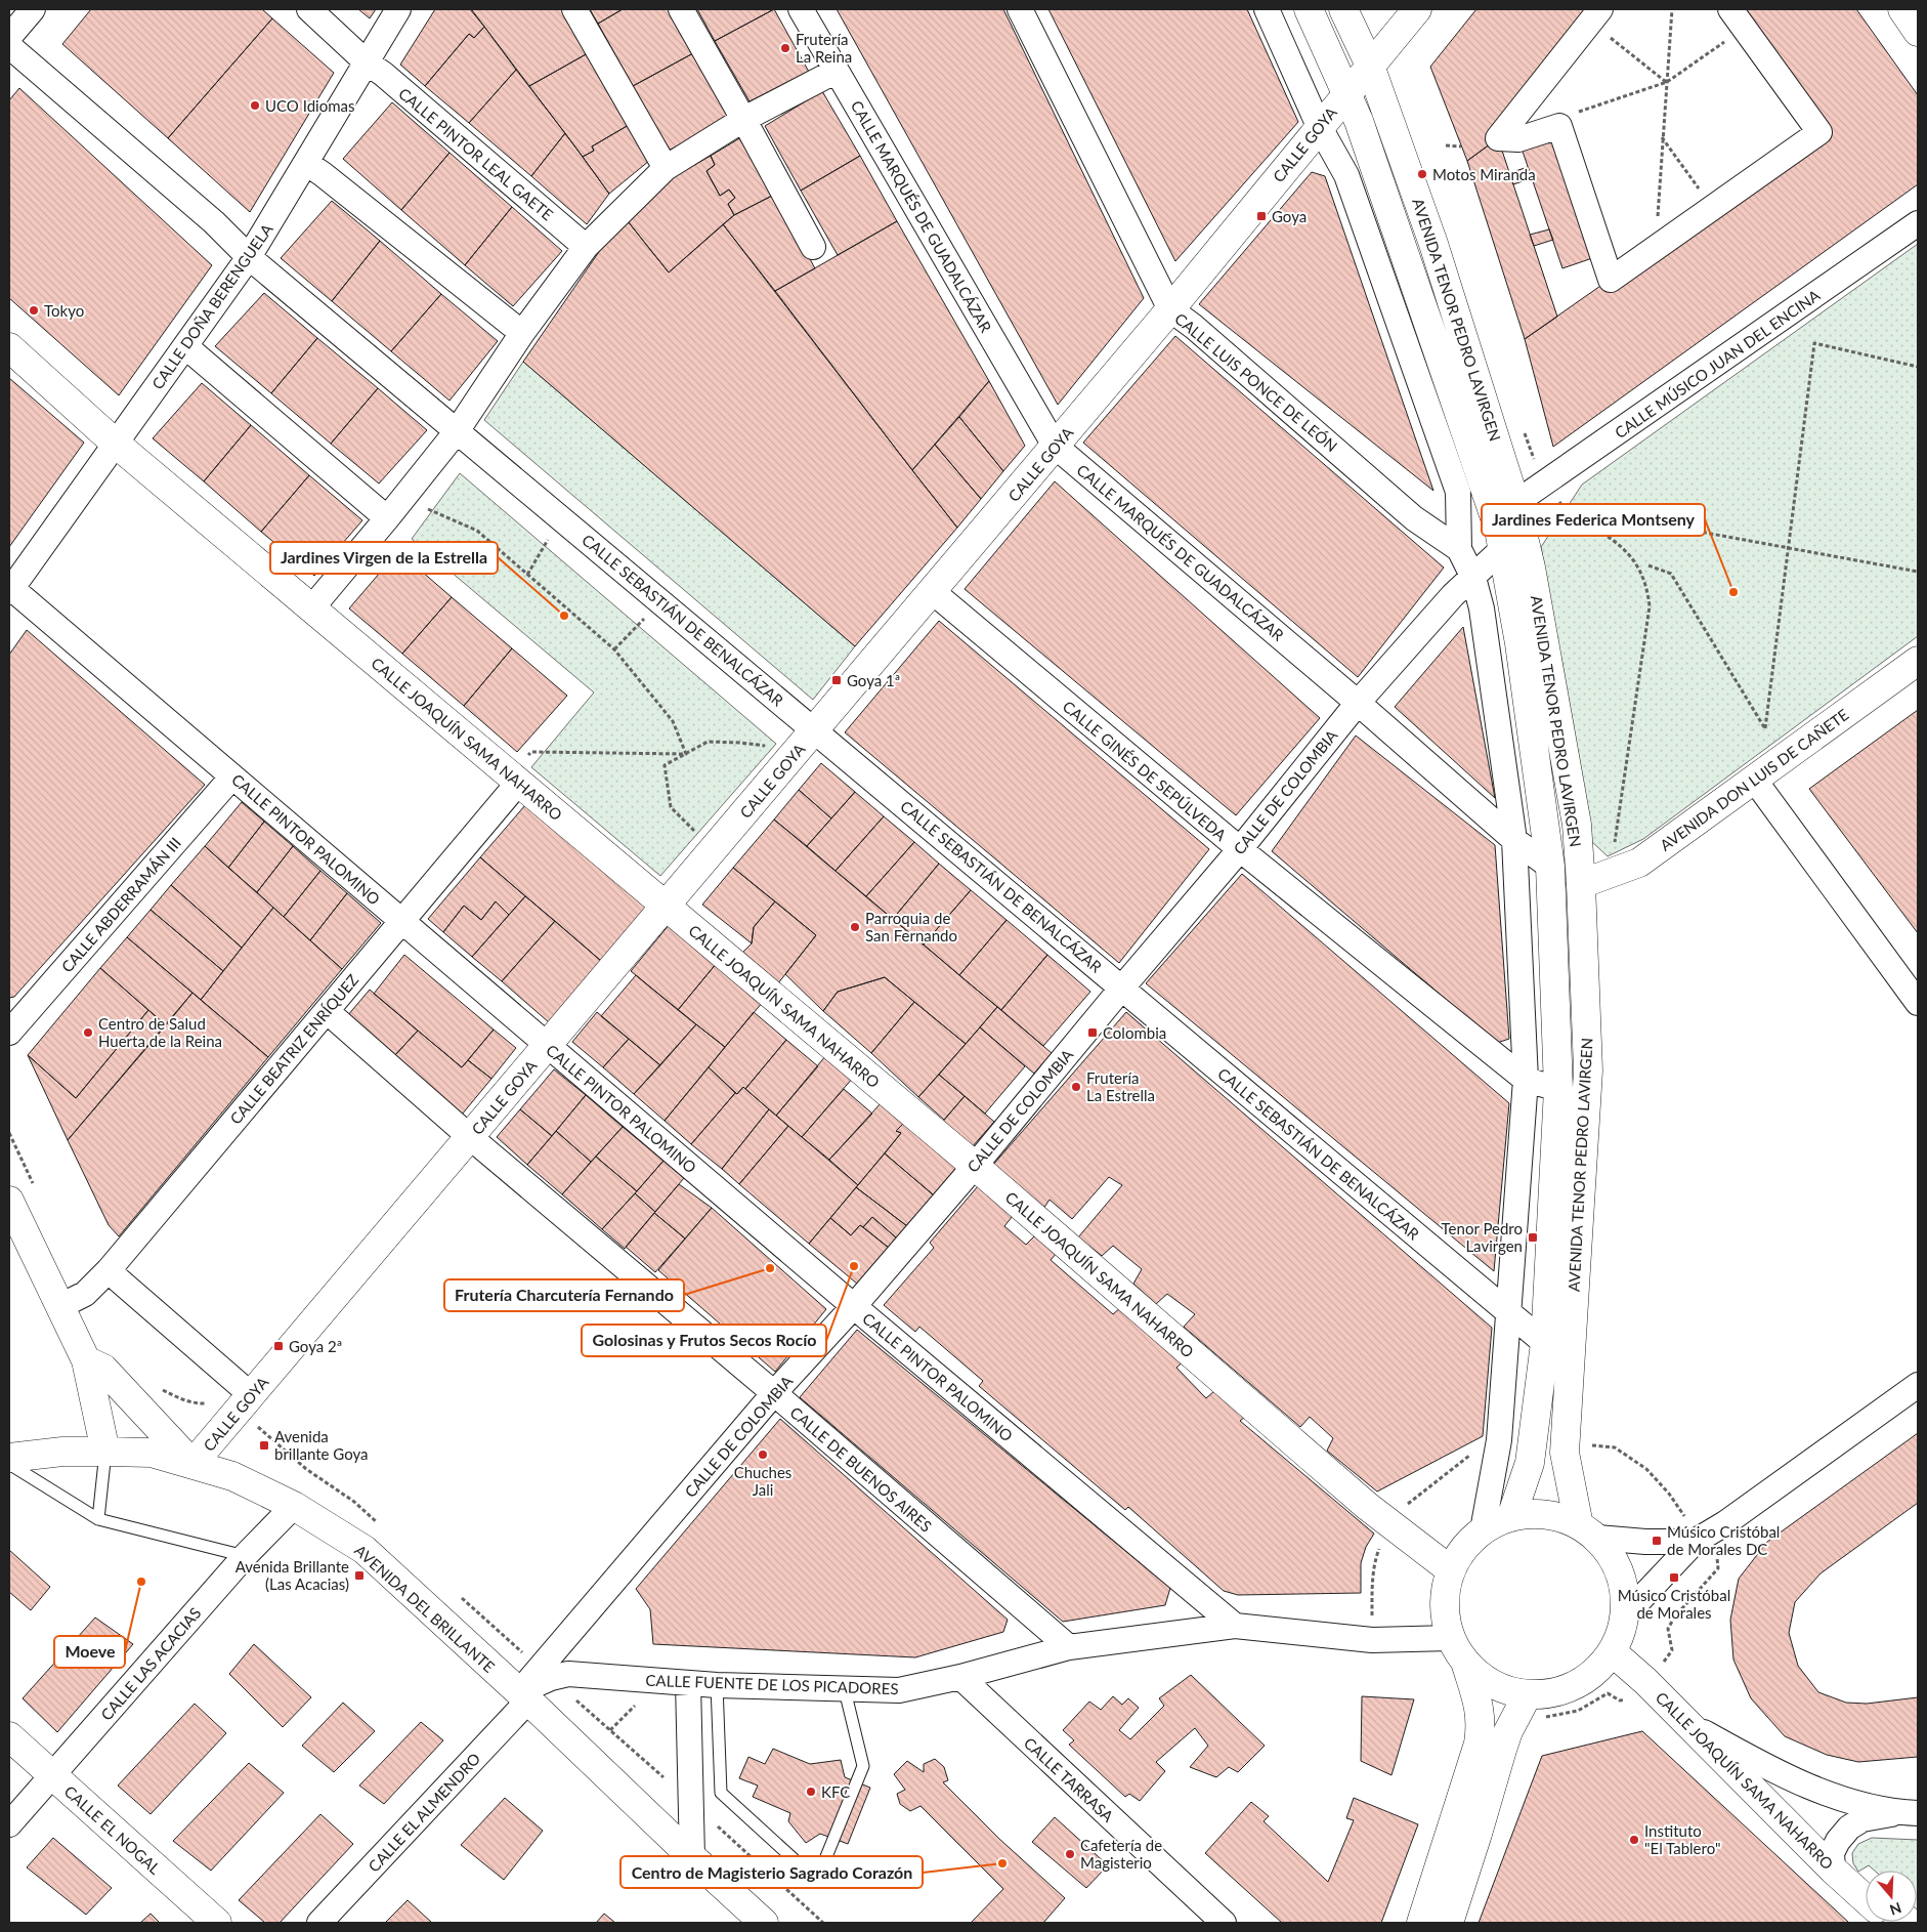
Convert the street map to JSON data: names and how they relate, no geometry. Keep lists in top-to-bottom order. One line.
{"streets":{"main road":["CALLE GOYA","AVENIDA TENOR PEDRO LAVIRGEN","CALLE JOAQUÍN SAMA NAHARRO","AVENIDA DON LUIS DE CAÑETE","AVENIDA DEL BRILLANTE","CALLE EL NOGAL"],"street":["CALLE PINTOR LEAL GAETE","CALLE MARQUÉS DE GUADALCÁZAR","CALLE DOÑA BERENGUELA","CALLE MÚSICO JUAN DEL ENCINA","CALLE LUIS PONCE DE LEÓN","CALLE SEBASTIÁN DE BENALCÁZAR","CALLE GINÉS DE SEPÚLVEDA","CALLE DE COLOMBIA","CALLE PINTOR PALOMINO","CALLE ABDERRAMÁN III","CALLE BEATRIZ ENRÍQUEZ","CALLE DE BUENOS AIRES","CALLE LAS ACACIAS","CALLE FUENTE DE LOS PICADORES","CALLE TARRASA","CALLE EL ALMENDRO"]},"crossings":[["CALLE GOYA","CALLE MARQUÉS DE GUADALCÁZAR"],["CALLE GOYA","AVENIDA TENOR PEDRO LAVIRGEN"],["CALLE GOYA","CALLE LUIS PONCE DE LEÓN"],["CALLE GOYA","CALLE SEBASTIÁN DE BENALCÁZAR"],["CALLE GOYA","CALLE JOAQUÍN SAMA NAHARRO"],["CALLE GOYA","CALLE GINÉS DE SEPÚLVEDA"],["CALLE GOYA","CALLE PINTOR PALOMINO"],["CALLE GOYA","CALLE DE BUENOS AIRES"],["CALLE GOYA","AVENIDA DEL BRILLANTE"],["CALLE PINTOR LEAL GAETE","CALLE DOÑA BERENGUELA"],["CALLE MARQUÉS DE GUADALCÁZAR","AVENIDA TENOR PEDRO LAVIRGEN"],["CALLE MARQUÉS DE GUADALCÁZAR","CALLE DE COLOMBIA"],["CALLE DOÑA BERENGUELA","CALLE SEBASTIÁN DE BENALCÁZAR"],["CALLE DOÑA BERENGUELA","CALLE JOAQUÍN SAMA NAHARRO"],["CALLE DOÑA BERENGUELA","CALLE PINTOR PALOMINO"],["AVENIDA TENOR PEDRO LAVIRGEN","CALLE MÚSICO JUAN DEL ENCINA"],["AVENIDA TENOR PEDRO LAVIRGEN","CALLE SEBASTIÁN DE BENALCÁZAR"],["AVENIDA TENOR PEDRO LAVIRGEN","CALLE GINÉS DE SEPÚLVEDA"],["AVENIDA TENOR PEDRO LAVIRGEN","AVENIDA DON LUIS DE CAÑETE"],["AVENIDA TENOR PEDRO LAVIRGEN","CALLE DE COLOMBIA"],["CALLE SEBASTIÁN DE BENALCÁZAR","CALLE DE COLOMBIA"],["CALLE JOAQUÍN SAMA NAHARRO","CALLE DE COLOMBIA"],["CALLE JOAQUÍN SAMA NAHARRO","CALLE BEATRIZ ENRÍQUEZ"],["CALLE GINÉS DE SEPÚLVEDA","CALLE DE COLOMBIA"],["CALLE DE COLOMBIA","CALLE PINTOR PALOMINO"],["CALLE DE COLOMBIA","CALLE DE BUENOS AIRES"],["CALLE DE COLOMBIA","AVENIDA DEL BRILLANTE"],["CALLE DE COLOMBIA","CALLE FUENTE DE LOS PICADORES"],["CALLE DE COLOMBIA","CALLE EL ALMENDRO"],["CALLE PINTOR PALOMINO","CALLE ABDERRAMÁN III"],["CALLE PINTOR PALOMINO","CALLE BEATRIZ ENRÍQUEZ"],["CALLE PINTOR PALOMINO","CALLE FUENTE DE LOS PICADORES"],["CALLE BEATRIZ ENRÍQUEZ","CALLE DE BUENOS AIRES"],["CALLE DE BUENOS AIRES","CALLE FUENTE DE LOS PICADORES"],["AVENIDA DEL BRILLANTE","CALLE LAS ACACIAS"],["AVENIDA DEL BRILLANTE","CALLE FUENTE DE LOS PICADORES"],["AVENIDA DEL BRILLANTE","CALLE EL ALMENDRO"],["CALLE LAS ACACIAS","CALLE EL NOGAL"],["CALLE FUENTE DE LOS PICADORES","CALLE TARRASA"],["CALLE FUENTE DE LOS PICADORES","CALLE EL ALMENDRO"]],"places":{"other":["Frutería La Reina","UCO Idiomas","Motos Miranda","Tokyo","Jardines Federica Montseny","Jardines Virgen de la Estrella","Parroquia de San Fernando","Centro de Salud Huerta de la Reina","Frutería La Estrella","Golosinas y Frutos Secos Rocío","Frutería Charcutería Fernando","Chuches Jali","Moeve","KFC","Instituto \"El Tablero\"","Cafetería de Magisterio","Centro de Magisterio Sagrado Corazón"],"transit":["Goya","Goya 1ª","Colombia","Tenor Pedro Lavirgen","Goya 2ª","Avenida brillante Goya","Músico Cristóbal de Morales DC","Avenida Brillante (Las Acacias)","Músico Cristóbal de Morales"]},"north":"bottom"}
